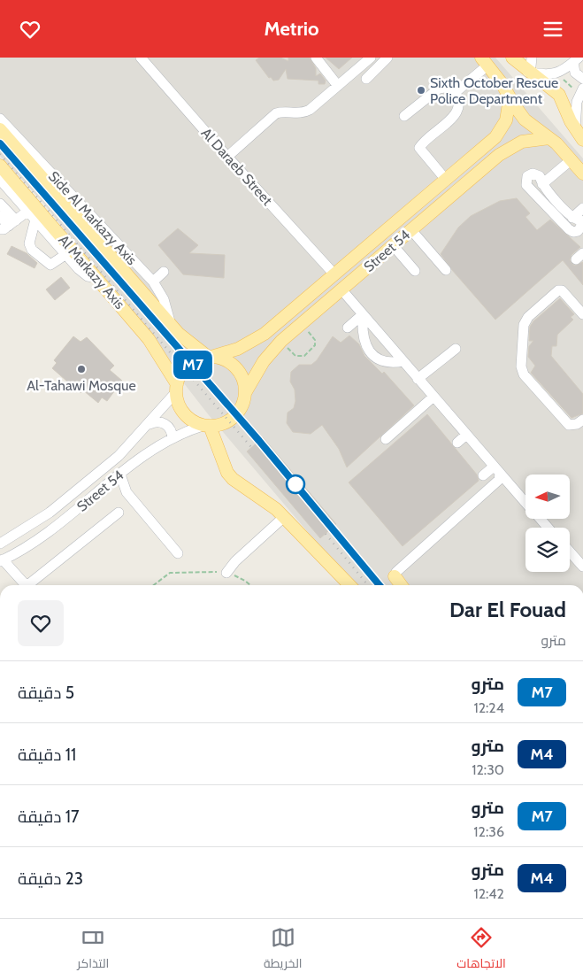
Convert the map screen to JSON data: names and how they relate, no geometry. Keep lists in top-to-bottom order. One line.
{"streets":{"main road":["Street 54","Al Markazy Axis"],"street":["Al Daraeb Street","Side Al Markazy Axis"]},"crossings":[["Al Daraeb Street","Street 54"],["Side Al Markazy Axis","Al Markazy Axis"],["Street 54","Al Markazy Axis"]],"places":["Sixth October Rescue Police Department","Al-Tahawi Mosque"],"lines":["metro line M7"],"north":"left","page":{"header":"Metrio","on_map":"M7","heading":["Dar El Fouad","مترو"],"list":[{"mark":"M7","name":"مترو","note":"12:24","value":"5 دقيقة"},{"mark":"M4","name":"مترو","note":"12:30","value":"11 دقيقة"},{"mark":"M7","name":"مترو","note":"12:36","value":"17 دقيقة"},{"mark":"M4","name":"مترو","note":"12:42","value":"23 دقيقة"}],"tabs":["الاتجاهات","الخريطة","التذاكر"]}}
